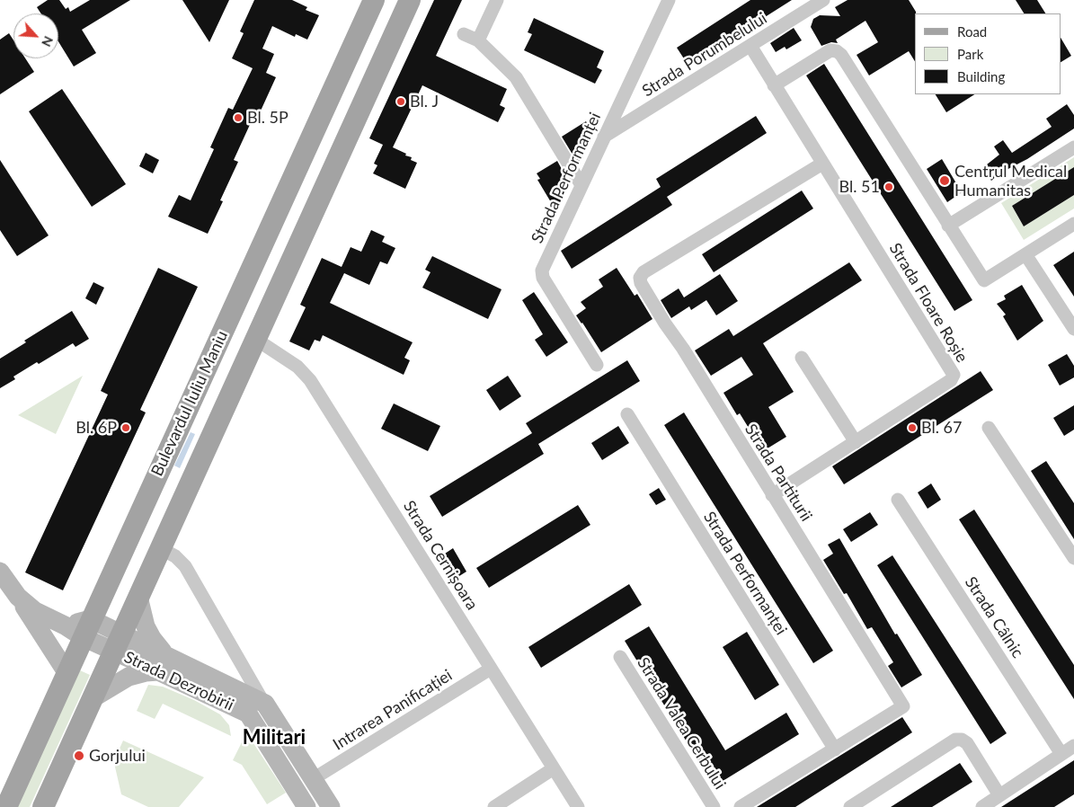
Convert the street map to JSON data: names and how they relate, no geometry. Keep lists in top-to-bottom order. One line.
{"streets":{"main road":["Bulevardul Iuliu Maniu","Strada Dezrobirii"],"street":["Strada Porumbelului","Strada Performanței","Strada Floare Roșie","Strada Partiturii","Strada Cernișoara","Strada Câlnic","Intrarea Panificației","Strada Valea Cerbului"]},"crossings":[["Strada Porumbelului","Strada Performanței"],["Strada Porumbelului","Strada Floare Roșie"],["Strada Performanței","Strada Partiturii"],["Strada Floare Roșie","Strada Partiturii"],["Bulevardul Iuliu Maniu","Strada Cernișoara"],["Bulevardul Iuliu Maniu","Strada Dezrobirii"],["Strada Cernișoara","Intrarea Panificației"],["Strada Dezrobirii","Intrarea Panificației"]],"districts":["Militari"],"places":["Bl. J","Bl. 5P","Centrul Medical Humanitas","Bl. 51","Bl. 6P","Bl. 67","Gorjului"],"legend":["Road","Park","Building"],"north":"bottom right"}
